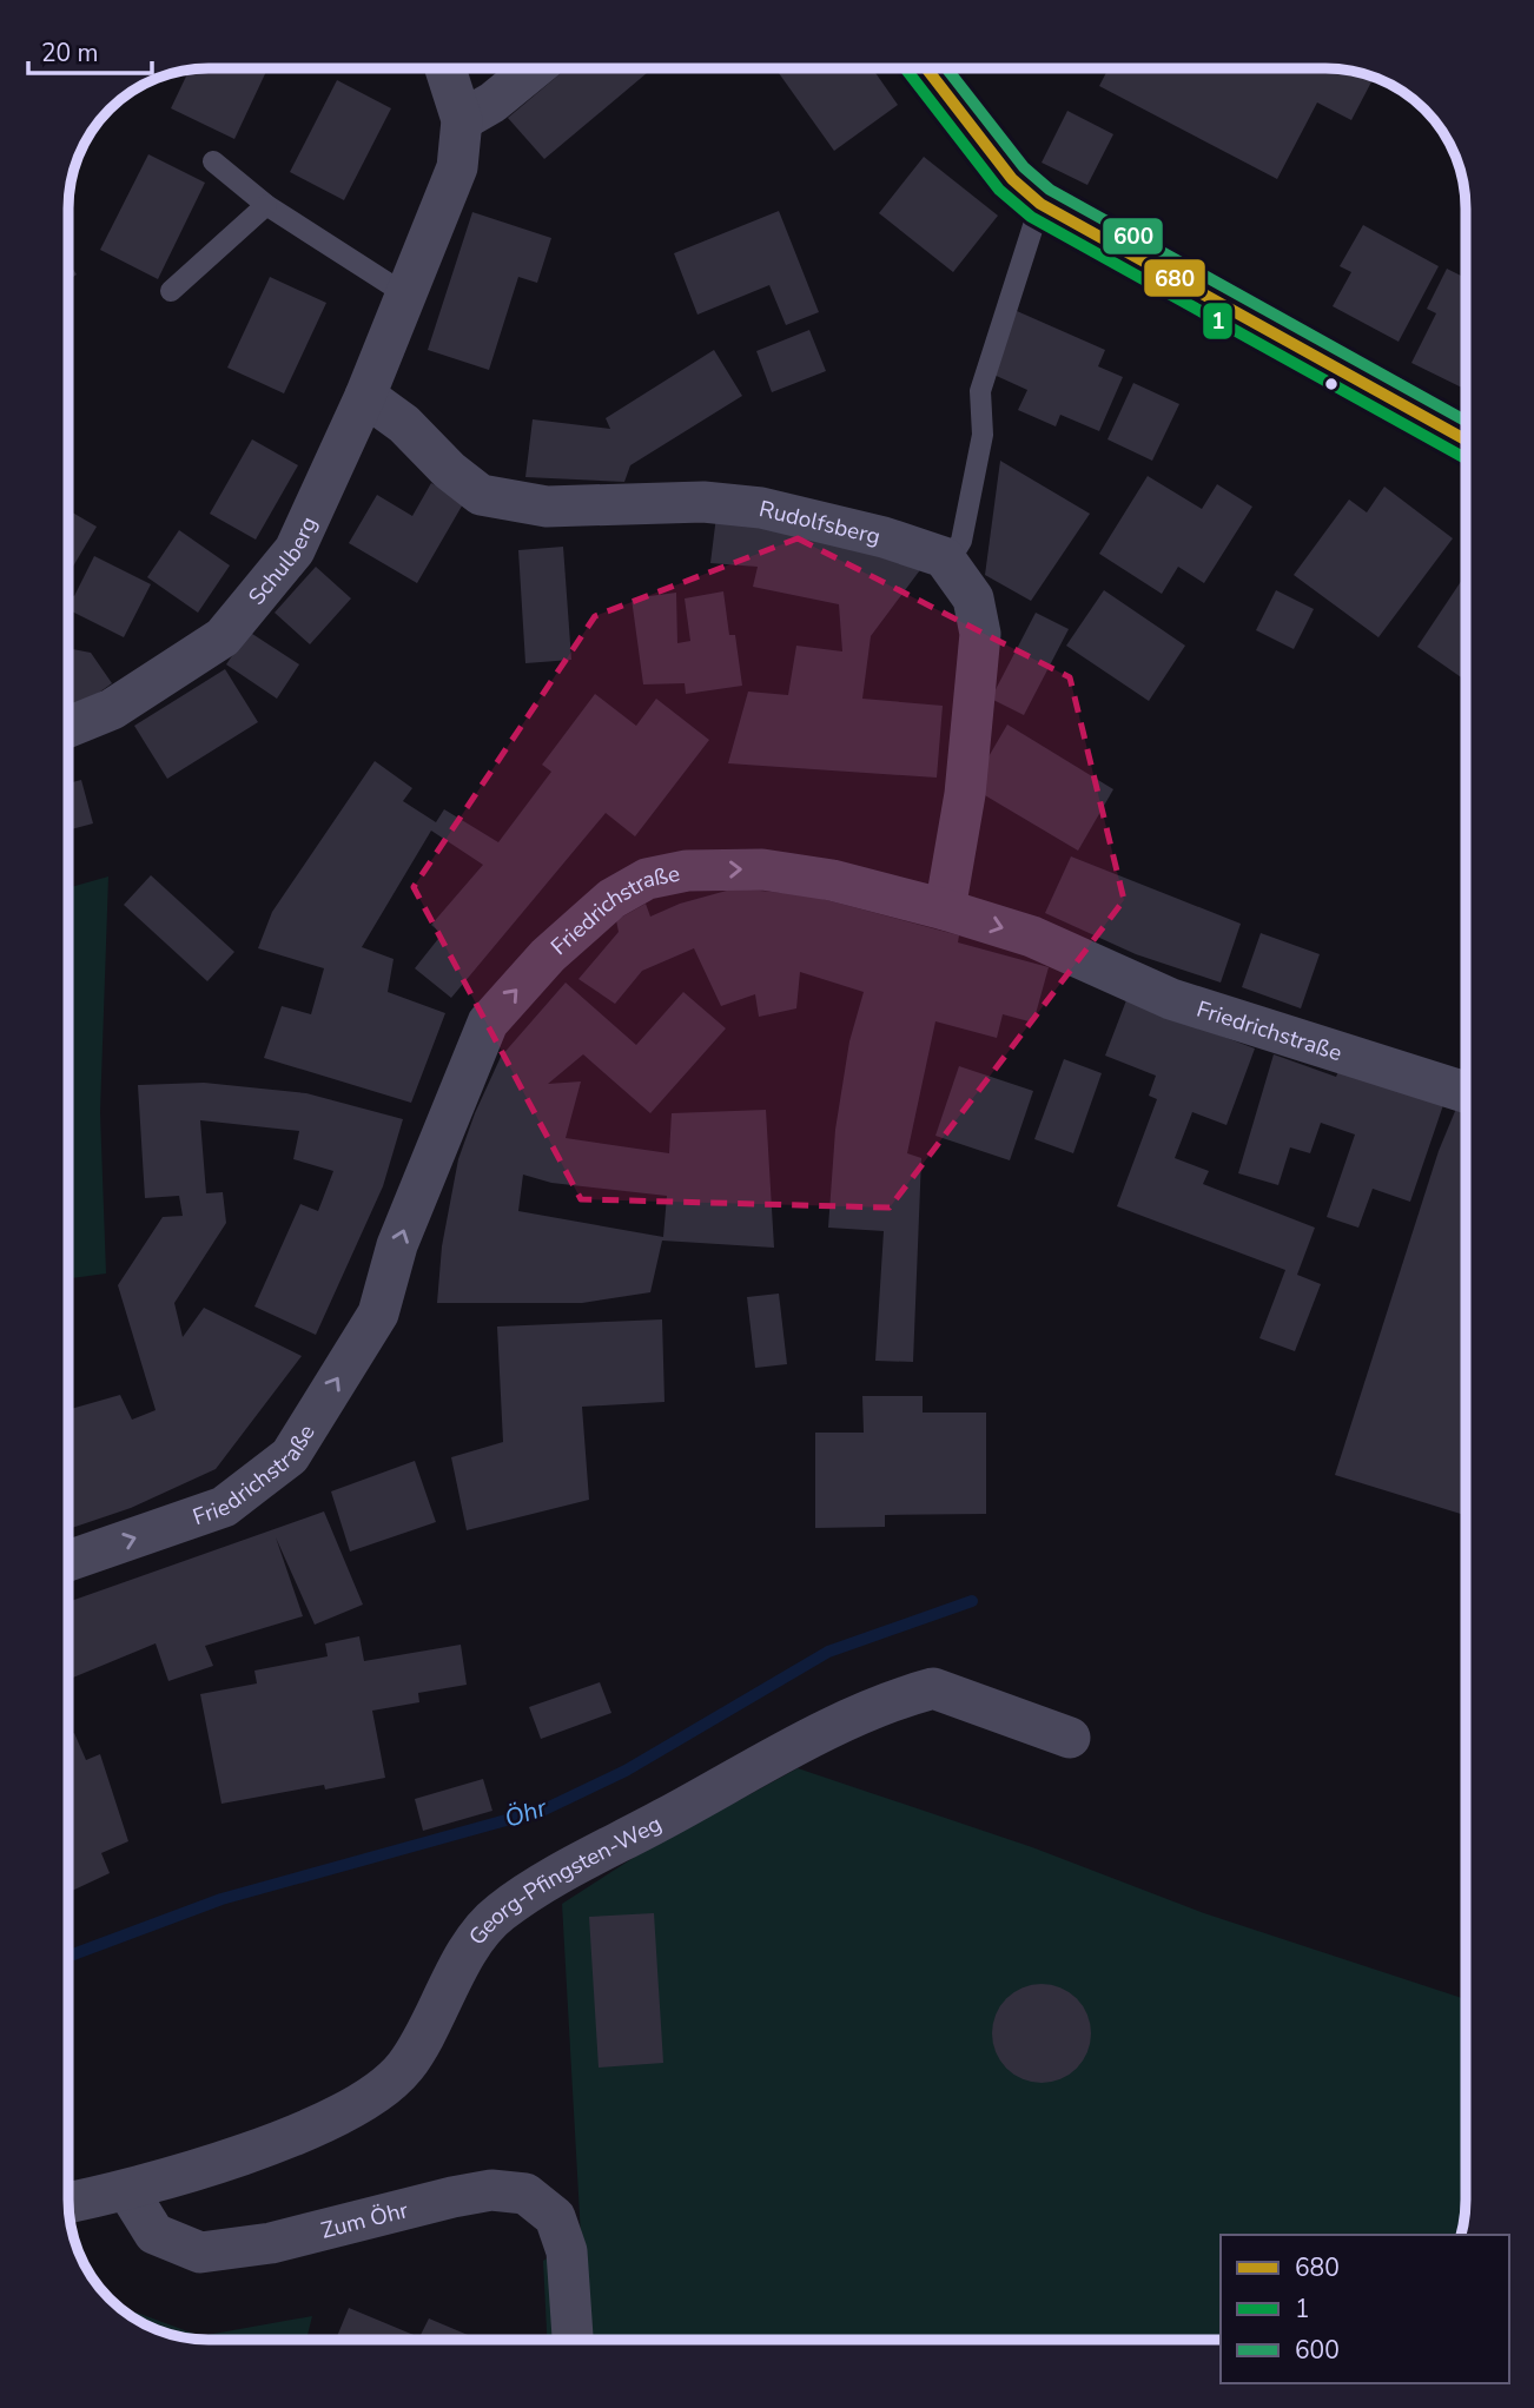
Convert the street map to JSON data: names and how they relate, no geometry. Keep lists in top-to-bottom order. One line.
{"streets":{"street":["Rudolfsberg","Schulberg","Friedrichstraße","Georg-Pfingsten-Weg","Zum Öhr"]},"crossings":[["Rudolfsberg","Schulberg"],["Georg-Pfingsten-Weg","Zum Öhr"]],"one_way":["Friedrichstraße"],"water":["Öhr"],"lines":["transit line 680","transit line 1","transit line 600"],"legend":["680","1","600"],"scale_bar":"20 m"}
